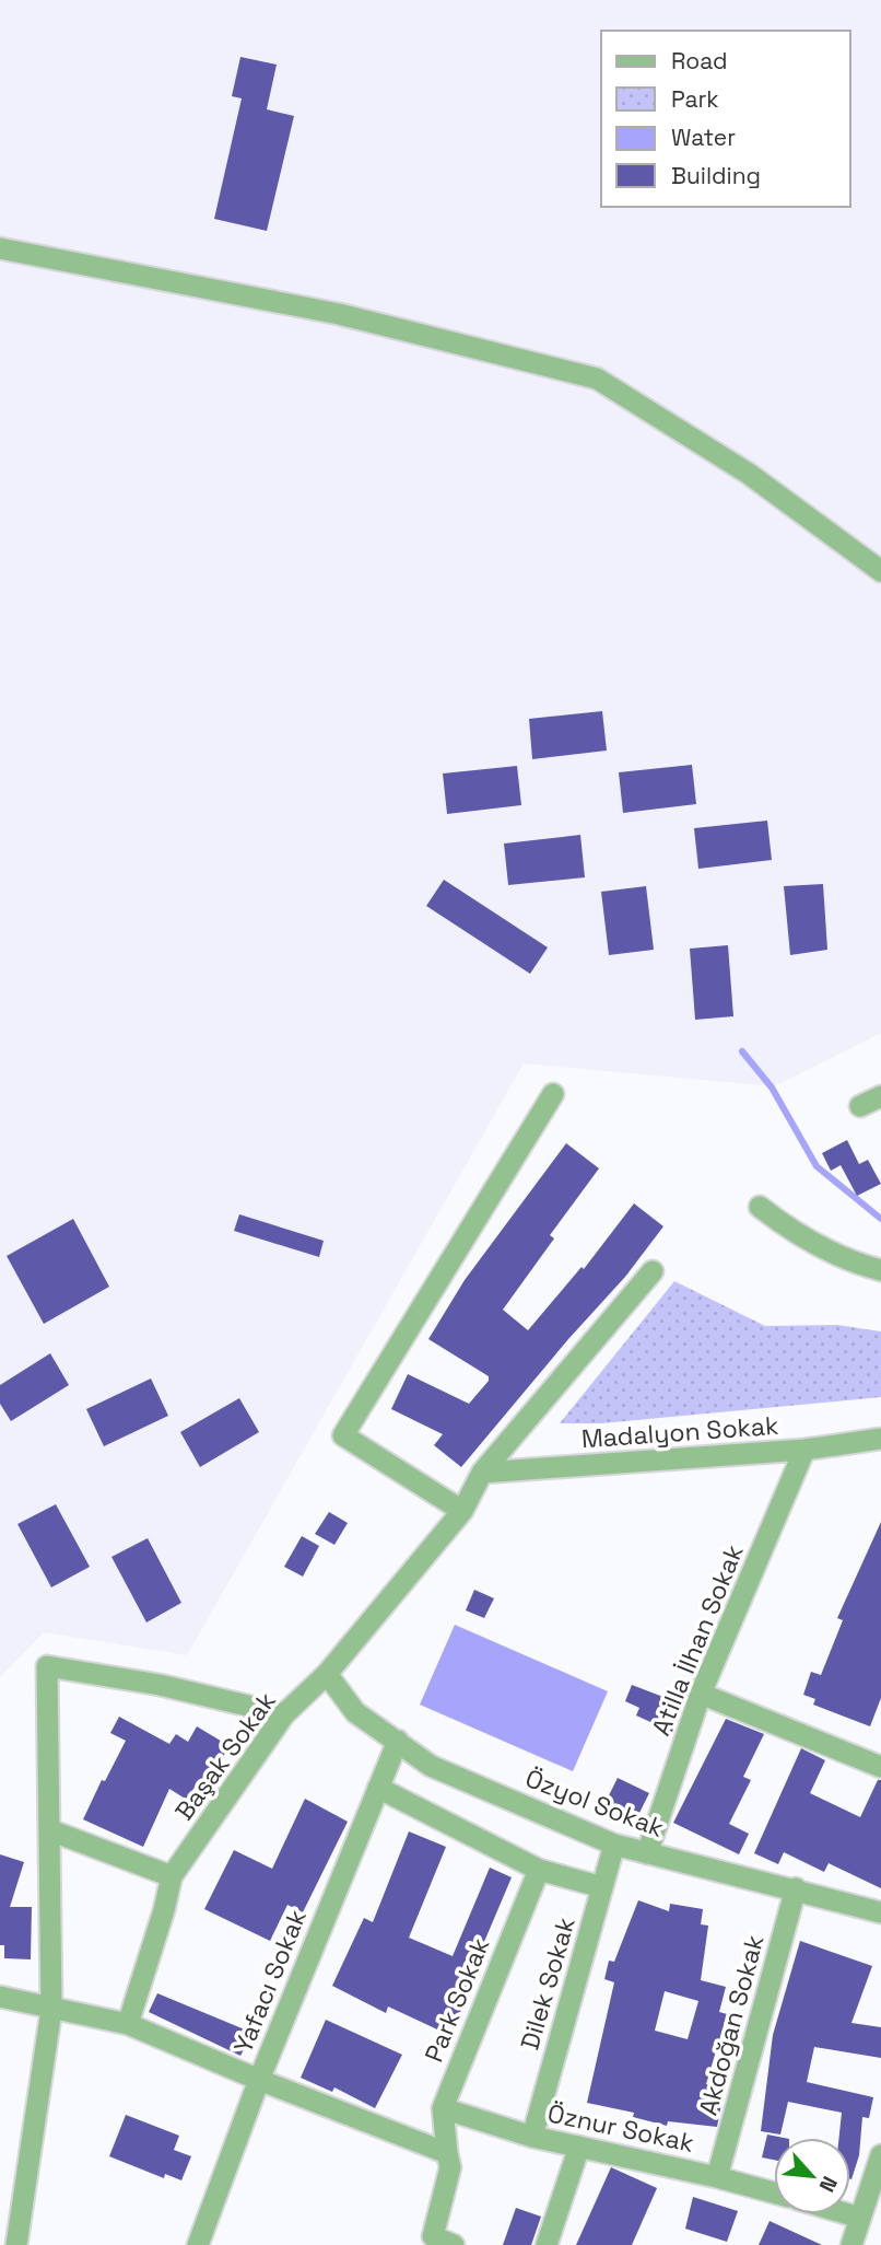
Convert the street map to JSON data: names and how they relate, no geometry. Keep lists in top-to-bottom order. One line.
{"streets":{"street":["Madalyon Sokak","Atilla İlhan Sokak","Başak Sokak","Özyol Sokak","Yafacı Sokak","Dilek Sokak","Park Sokak","Akdoğan Sokak","Öznur Sokak"]},"crossings":[["Madalyon Sokak","Atilla İlhan Sokak"],["Madalyon Sokak","Başak Sokak"],["Atilla İlhan Sokak","Özyol Sokak"],["Başak Sokak","Özyol Sokak"],["Özyol Sokak","Yafacı Sokak"],["Özyol Sokak","Dilek Sokak"],["Özyol Sokak","Akdoğan Sokak"],["Dilek Sokak","Öznur Sokak"],["Park Sokak","Öznur Sokak"],["Akdoğan Sokak","Öznur Sokak"]],"legend":["Road","Park","Water","Building"],"north":"bottom right"}
